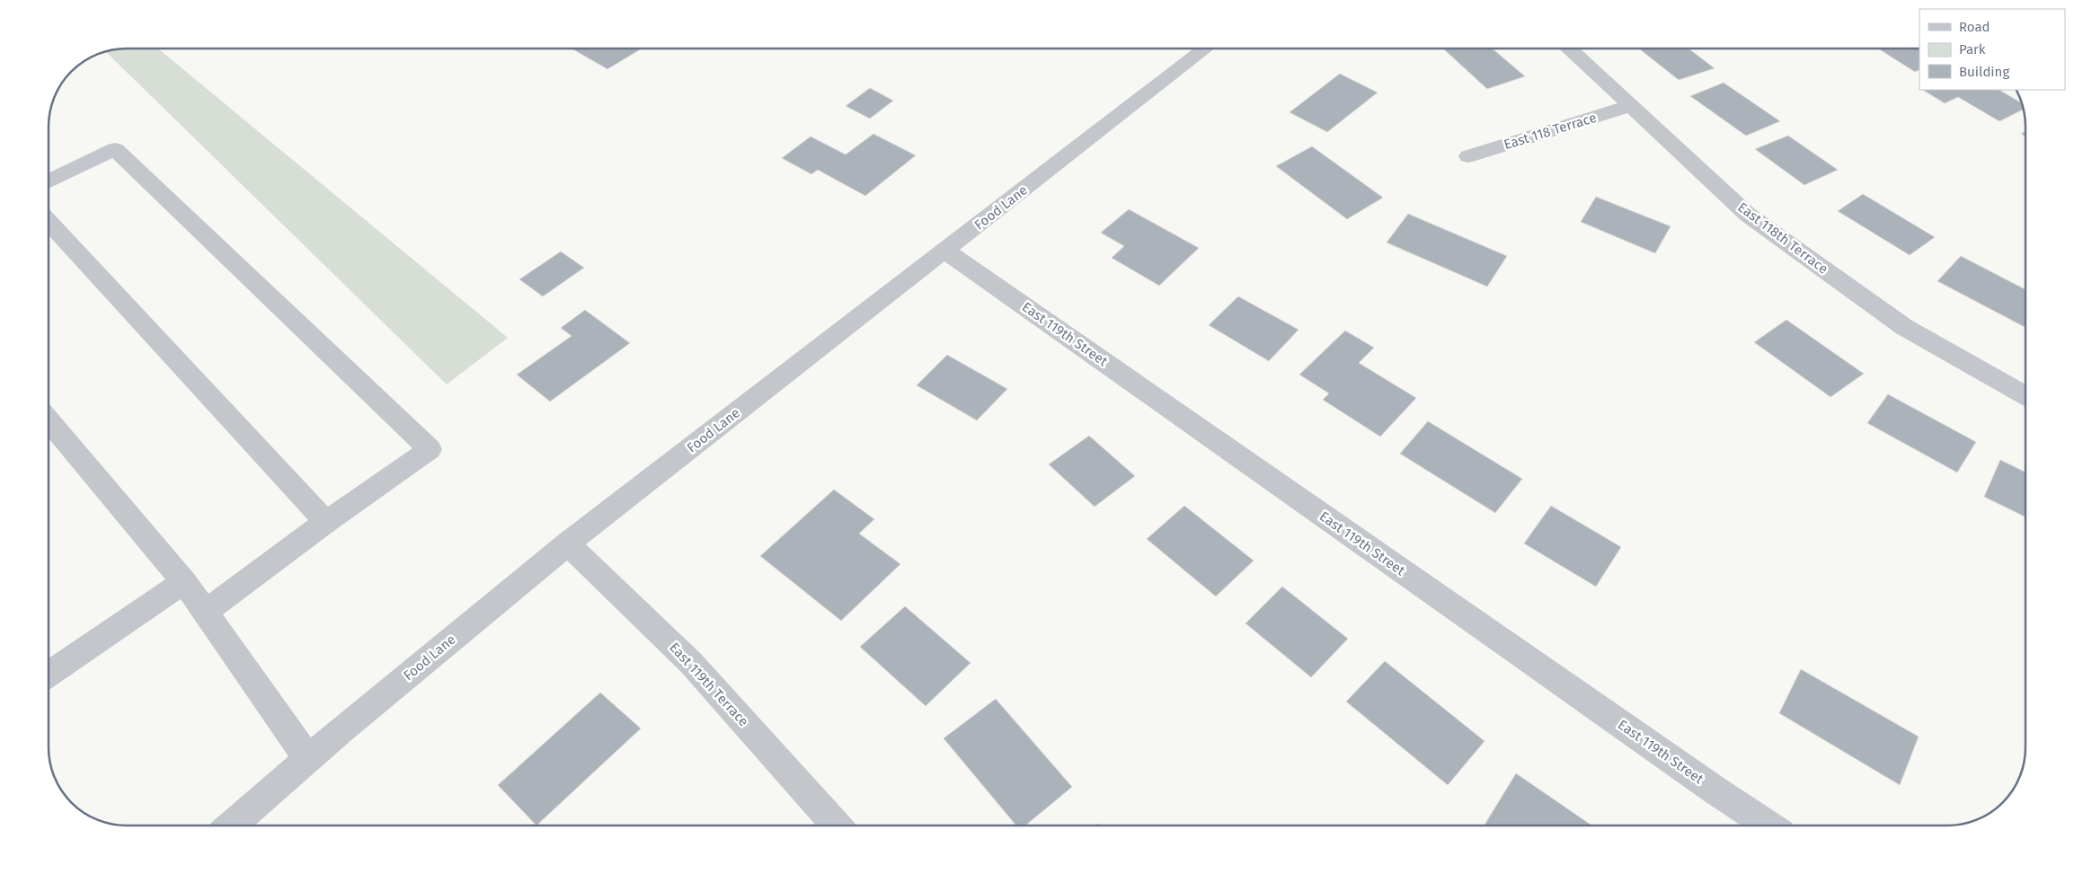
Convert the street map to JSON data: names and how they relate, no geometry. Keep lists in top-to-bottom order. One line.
{"streets":{"street":["East 118 Terrace","Food Lane","East 118th Terrace","East 119th Street","East 119th Terrace"]},"crossings":[["East 118 Terrace","East 118th Terrace"],["Food Lane","East 119th Street"],["Food Lane","East 119th Terrace"]],"legend":["Road","Park","Building"]}
